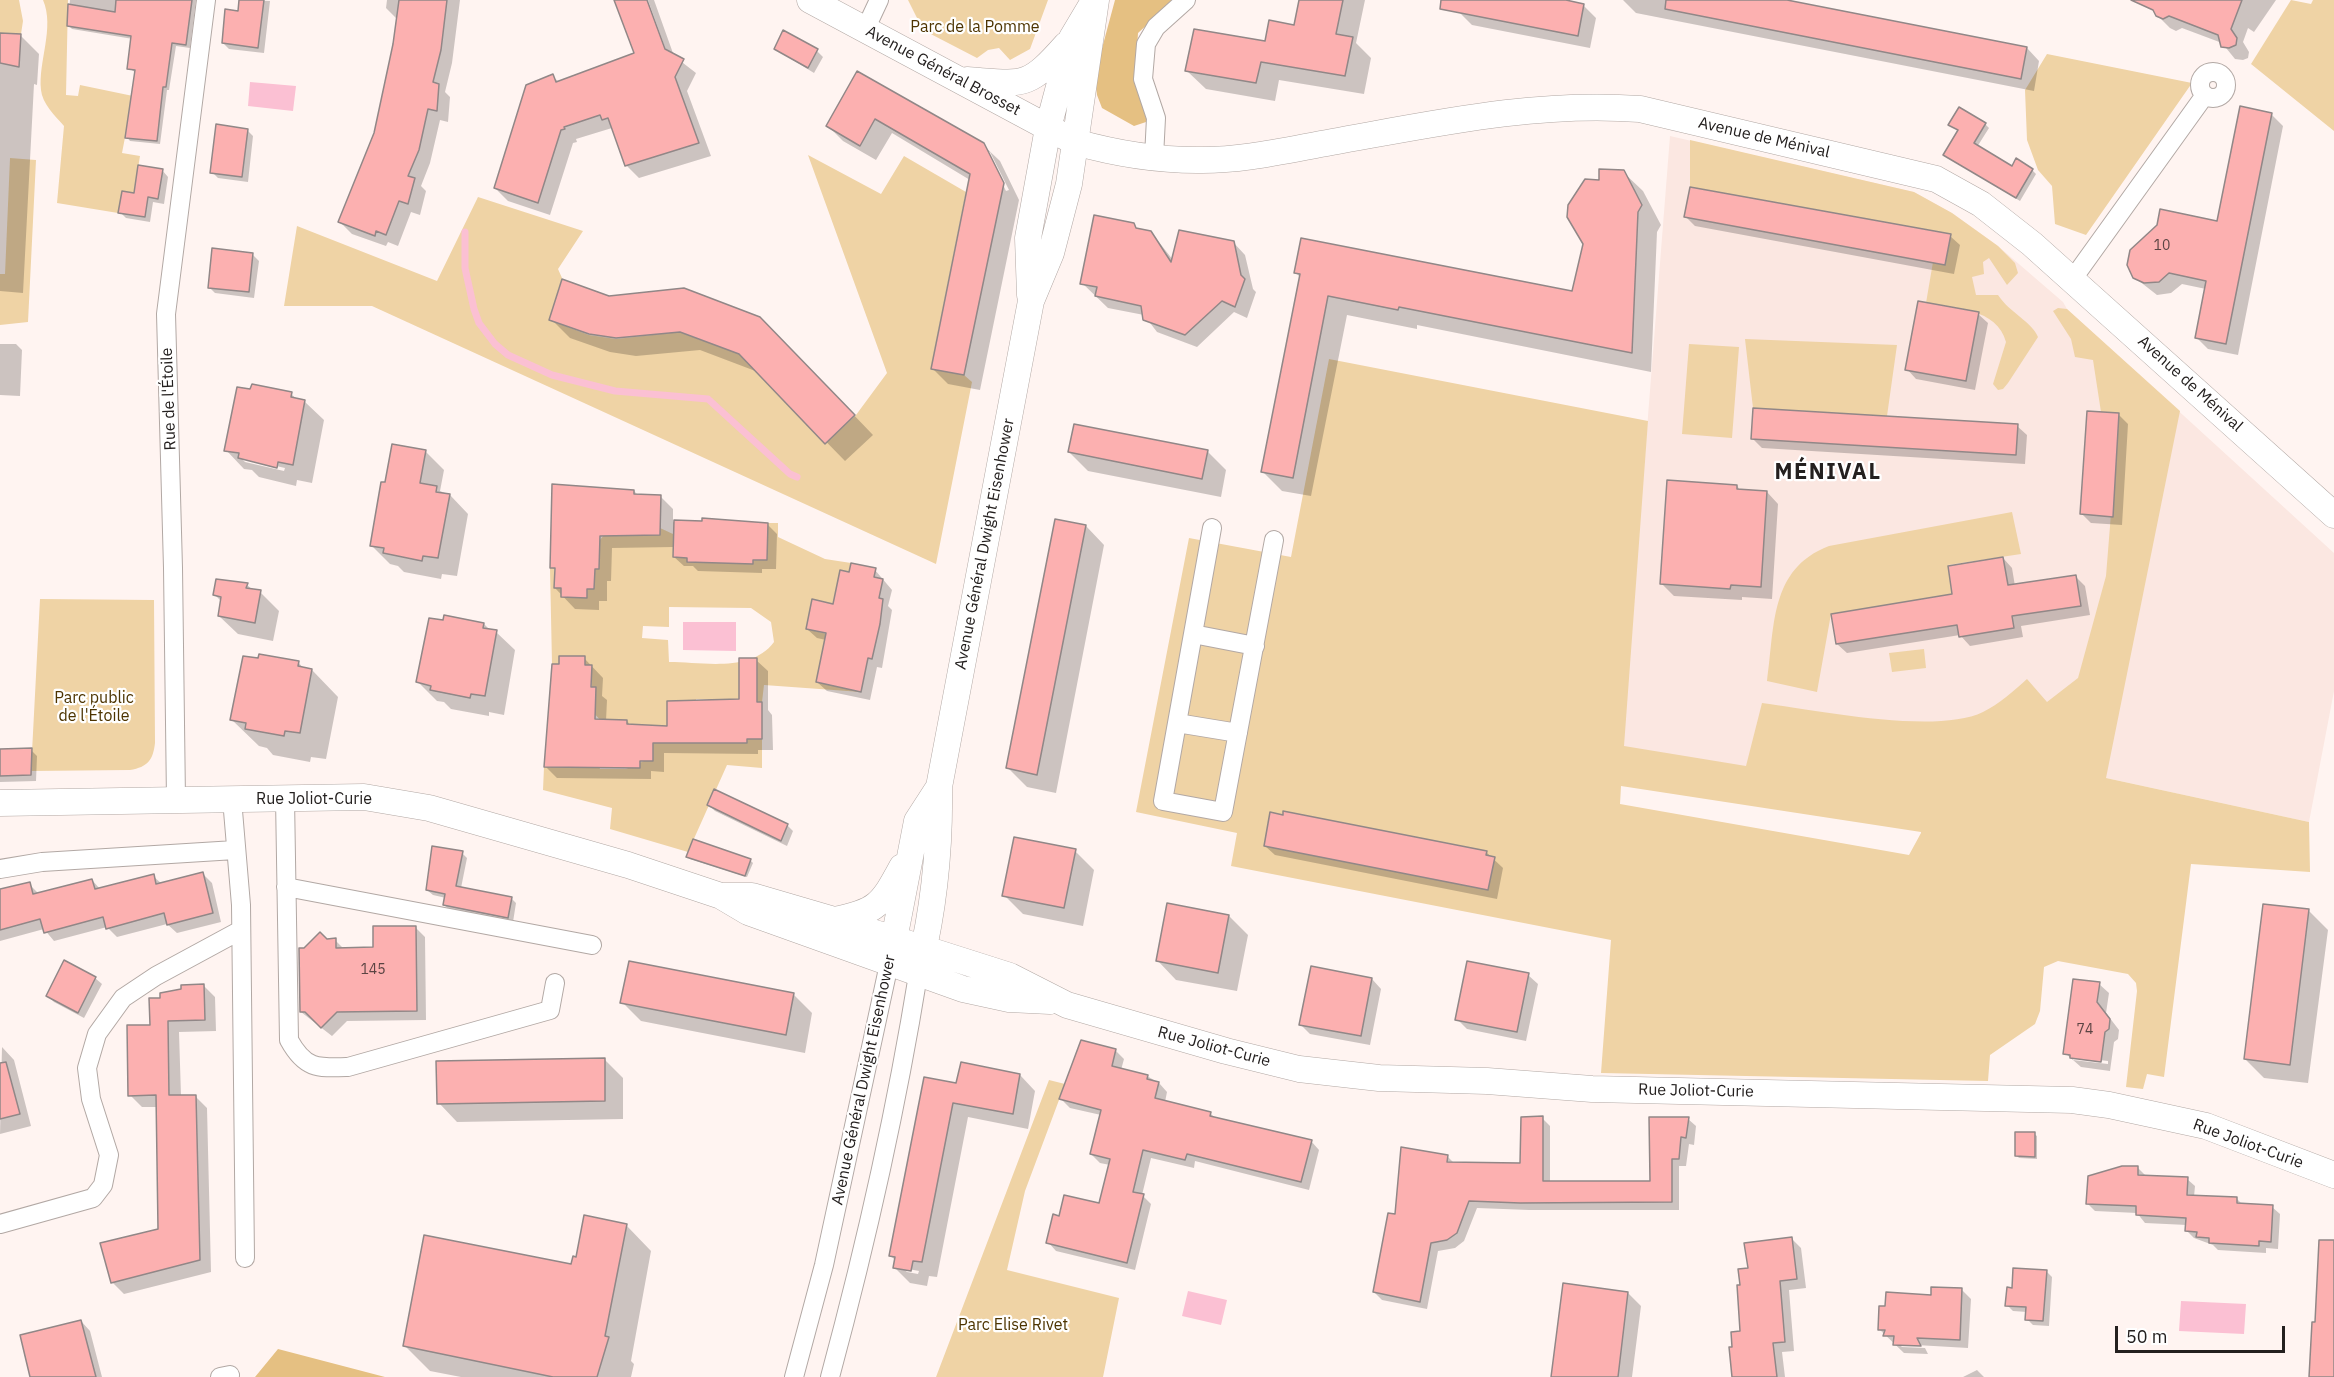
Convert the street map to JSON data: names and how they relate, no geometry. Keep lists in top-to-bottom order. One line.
{"streets":{"main road":["Avenue Général Brosset","Avenue de Ménival","Avenue Général Dwight Eisenhower","Rue Joliot-Curie"],"street":["Rue de l'Étoile"]},"crossings":[["Avenue Général Brosset","Avenue de Ménival"],["Avenue Général Brosset","Avenue Général Dwight Eisenhower"],["Avenue de Ménival","Avenue Général Dwight Eisenhower"],["Rue de l'Étoile","Rue Joliot-Curie"],["Avenue Général Dwight Eisenhower","Rue Joliot-Curie"]],"districts":["MÉNIVAL"],"parks":["Parc de la Pomme","Parc public de l'Étoile","Parc Elise Rivet"],"house_numbers":["10","145","74"],"scale_bar":"50 m"}
